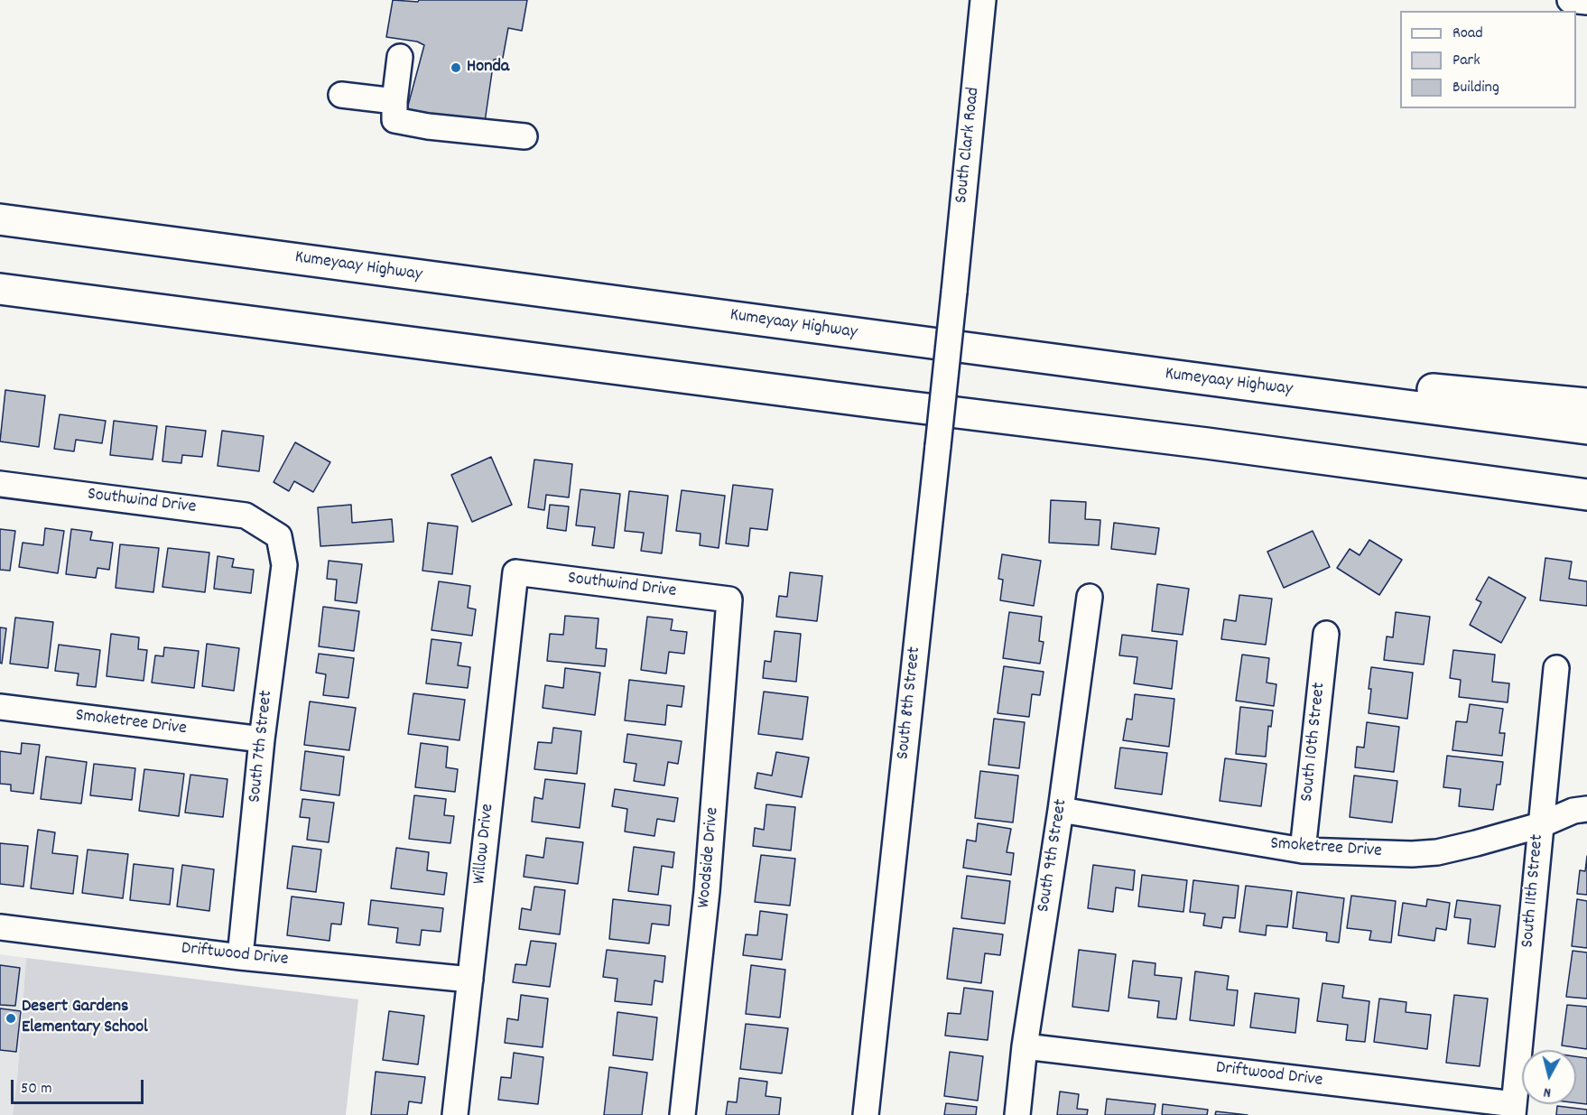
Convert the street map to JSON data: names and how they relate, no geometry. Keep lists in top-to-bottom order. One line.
{"streets":{"highway":["Kumeyaay Highway"],"street":["South Clark Road","Southwind Drive","South 8th Street","Smoketree Drive","South 10th Street","South 7th Street","Willow Drive","South 9th Street","Woodside Drive","South 11th Street","Driftwood Drive"]},"crossings":[["South Clark Road","South 8th Street"],["Southwind Drive","South 7th Street"],["Southwind Drive","Willow Drive"],["Southwind Drive","Woodside Drive"],["Smoketree Drive","South 10th Street"],["Smoketree Drive","South 7th Street"],["Smoketree Drive","South 9th Street"],["Smoketree Drive","South 11th Street"],["South 7th Street","Driftwood Drive"],["Willow Drive","Driftwood Drive"],["South 9th Street","Driftwood Drive"],["South 11th Street","Driftwood Drive"]],"places":["Honda","Desert Gardens Elementary School"],"legend":["Road","Park","Building"],"scale_bar":"50 m","north":"bottom"}
